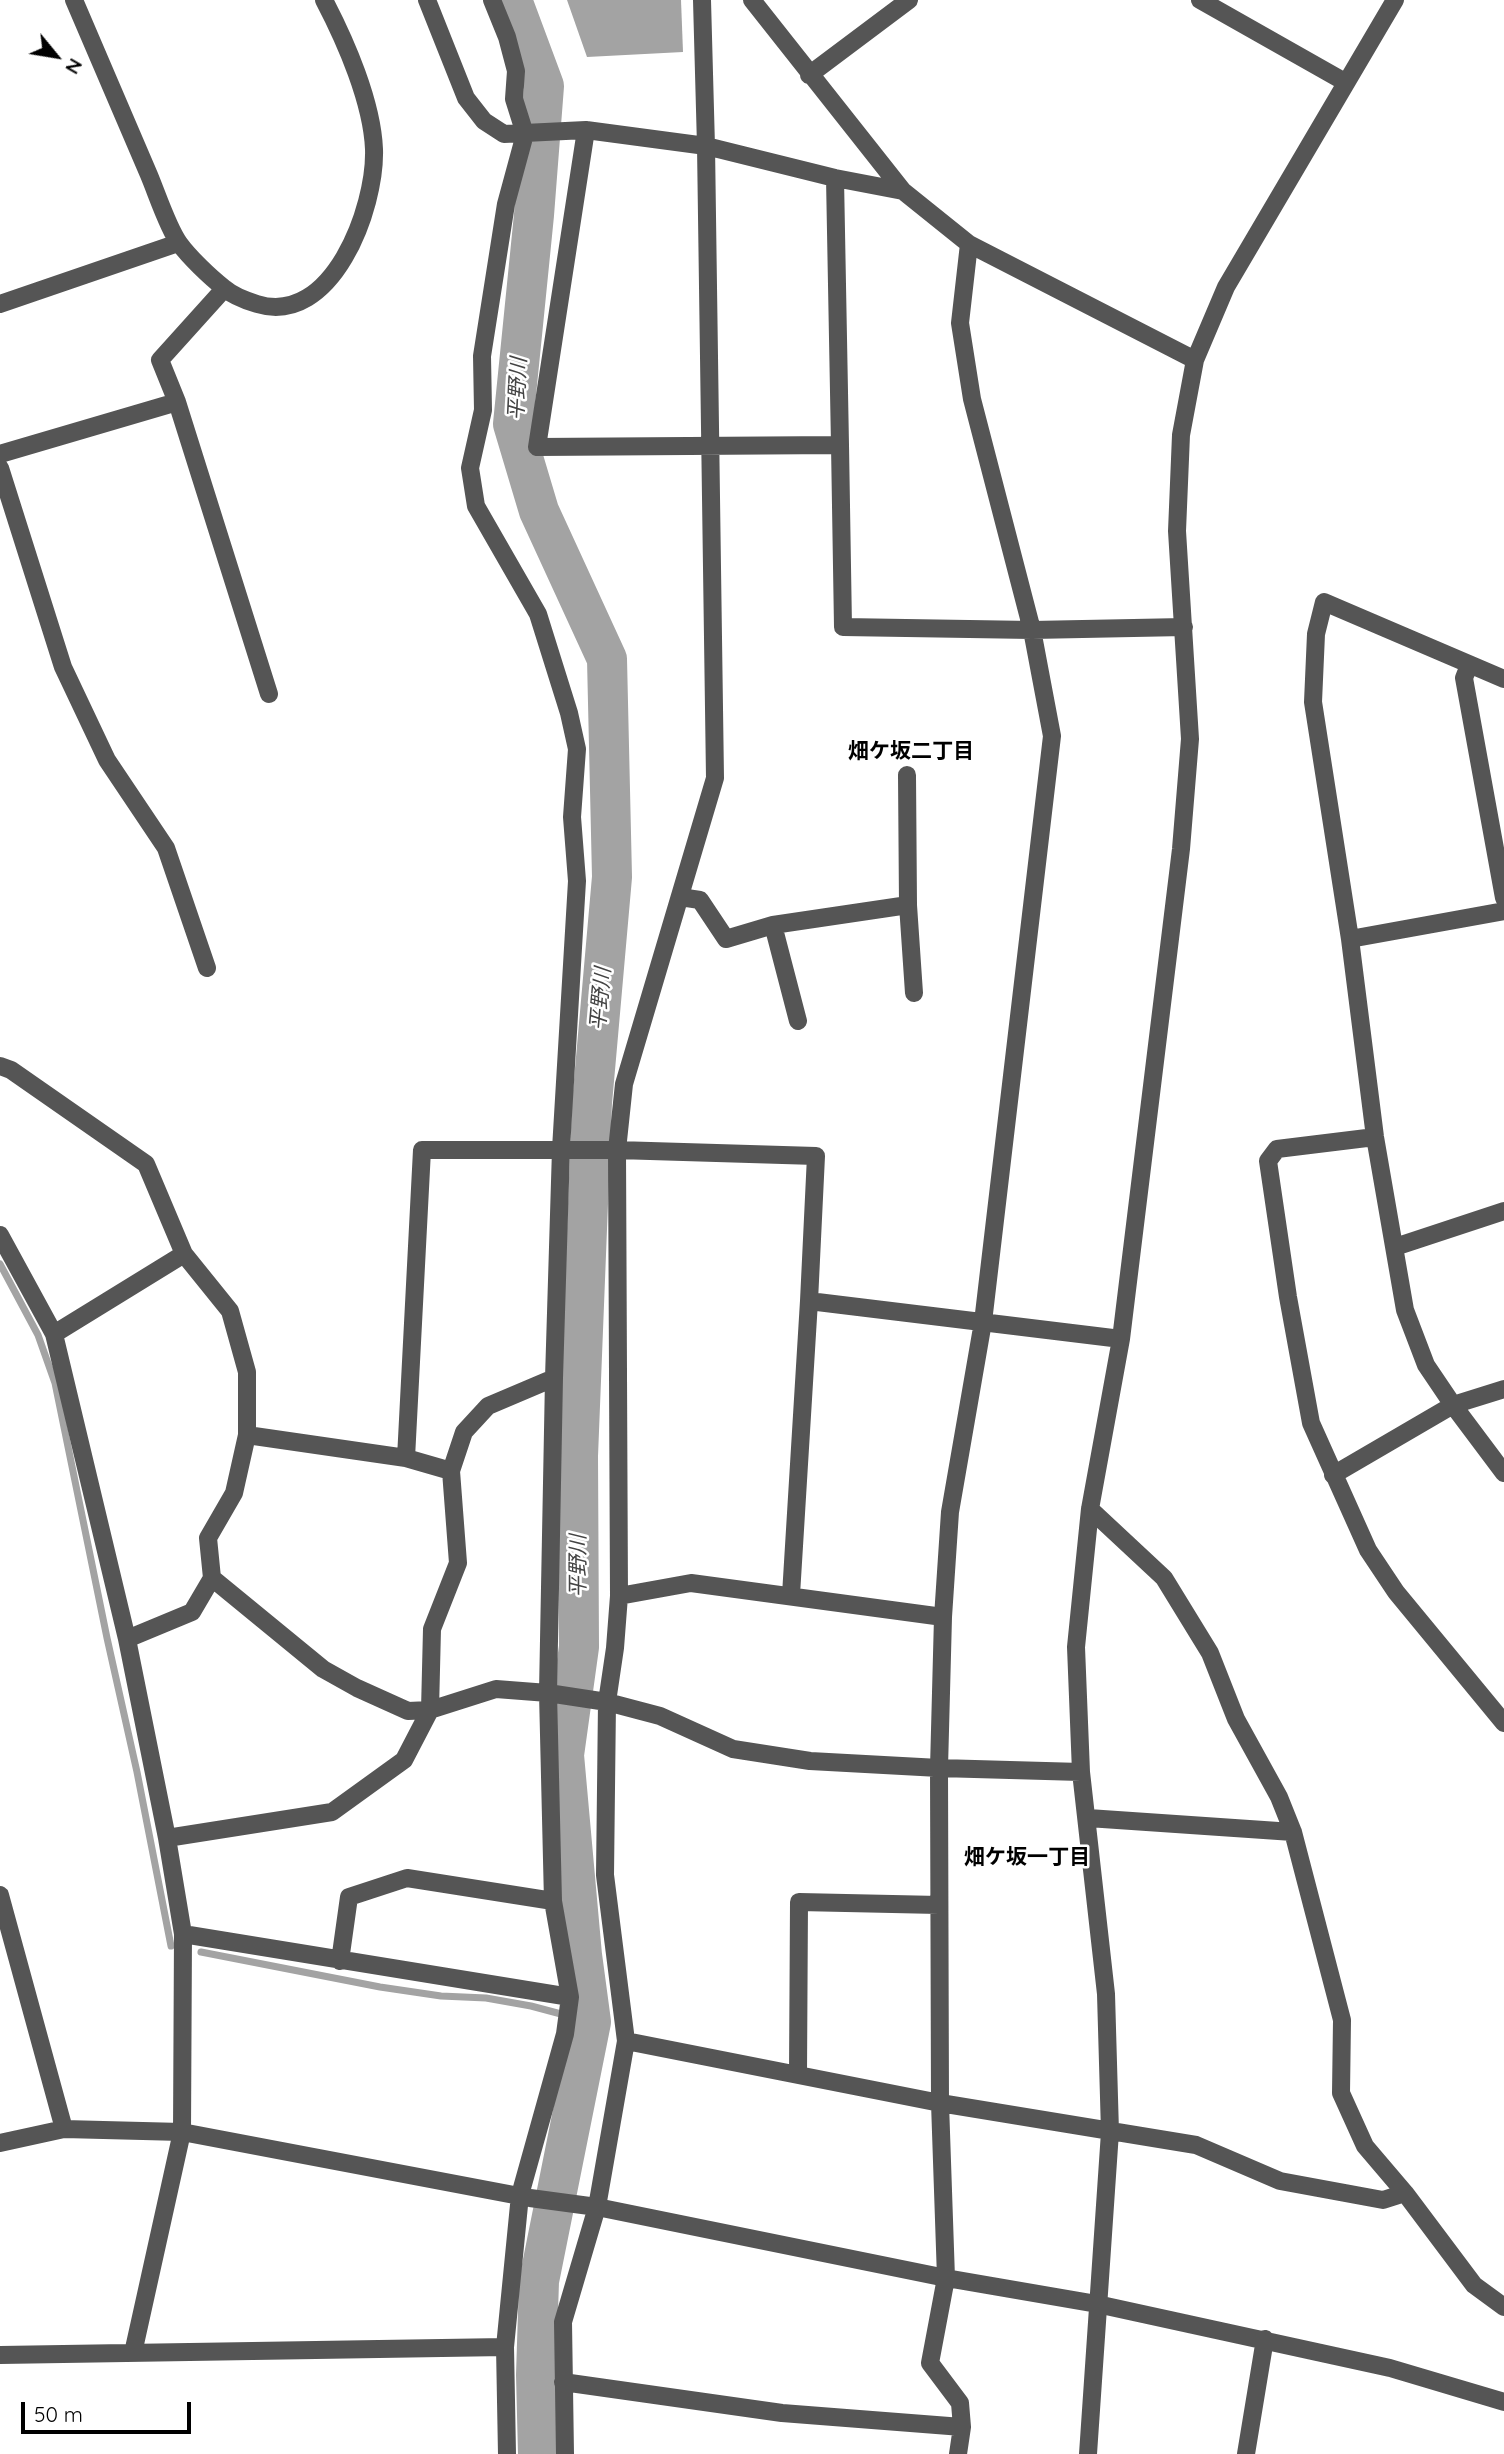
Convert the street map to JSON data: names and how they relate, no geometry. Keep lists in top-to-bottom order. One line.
{"districts":["畑ケ坂二丁目","畑ケ坂一丁目"],"water":["平野川"],"scale_bar":"50 m","north":"bottom right"}
